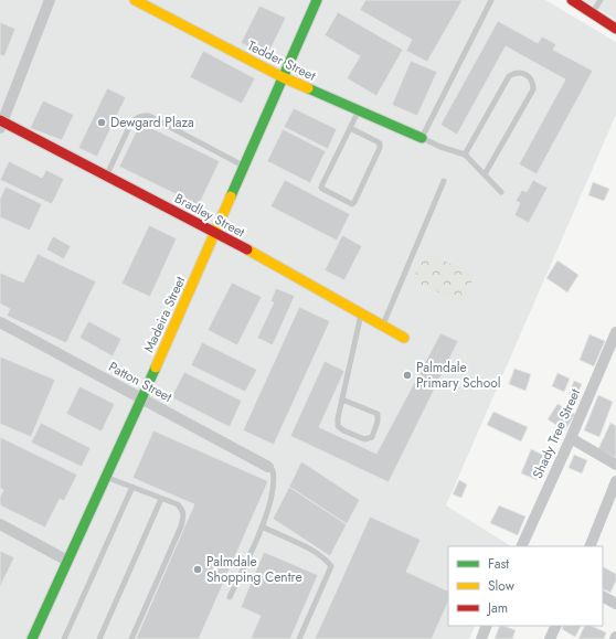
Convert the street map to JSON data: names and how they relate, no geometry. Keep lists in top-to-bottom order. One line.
{"streets":{"street":["Tedder Street","Bradley Street","Madeira Street","Patton Street","Shady Tree Street"]},"crossings":[["Tedder Street","Madeira Street"],["Bradley Street","Madeira Street"],["Madeira Street","Patton Street"]],"places":["Dewgard Plaza","Palmdale Primary School","Palmdale Shopping Centre"],"legend":["Fast","Slow","Jam"]}
